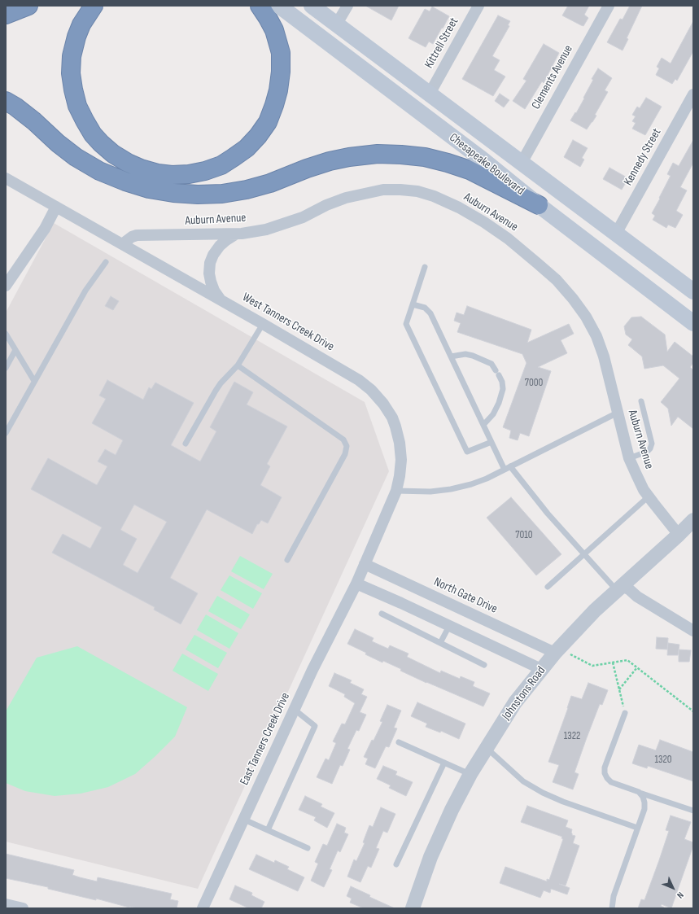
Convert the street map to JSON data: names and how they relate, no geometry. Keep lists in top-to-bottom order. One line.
{"streets":{"main road":["Chesapeake Boulevard"],"street":["Kittrell Street","Clements Avenue","Kennedy Street","Auburn Avenue","West Tanners Creek Drive","North Gate Drive","Johnstons Road","East Tanners Creek Drive"]},"crossings":[["Kittrell Street","Chesapeake Boulevard"],["Clements Avenue","Chesapeake Boulevard"],["Kennedy Street","Chesapeake Boulevard"],["Auburn Avenue","West Tanners Creek Drive"],["Auburn Avenue","Johnstons Road"],["West Tanners Creek Drive","North Gate Drive"],["West Tanners Creek Drive","East Tanners Creek Drive"],["North Gate Drive","Johnstons Road"]],"house_numbers":["7000","7010","1322","1320"],"north":"bottom right"}
